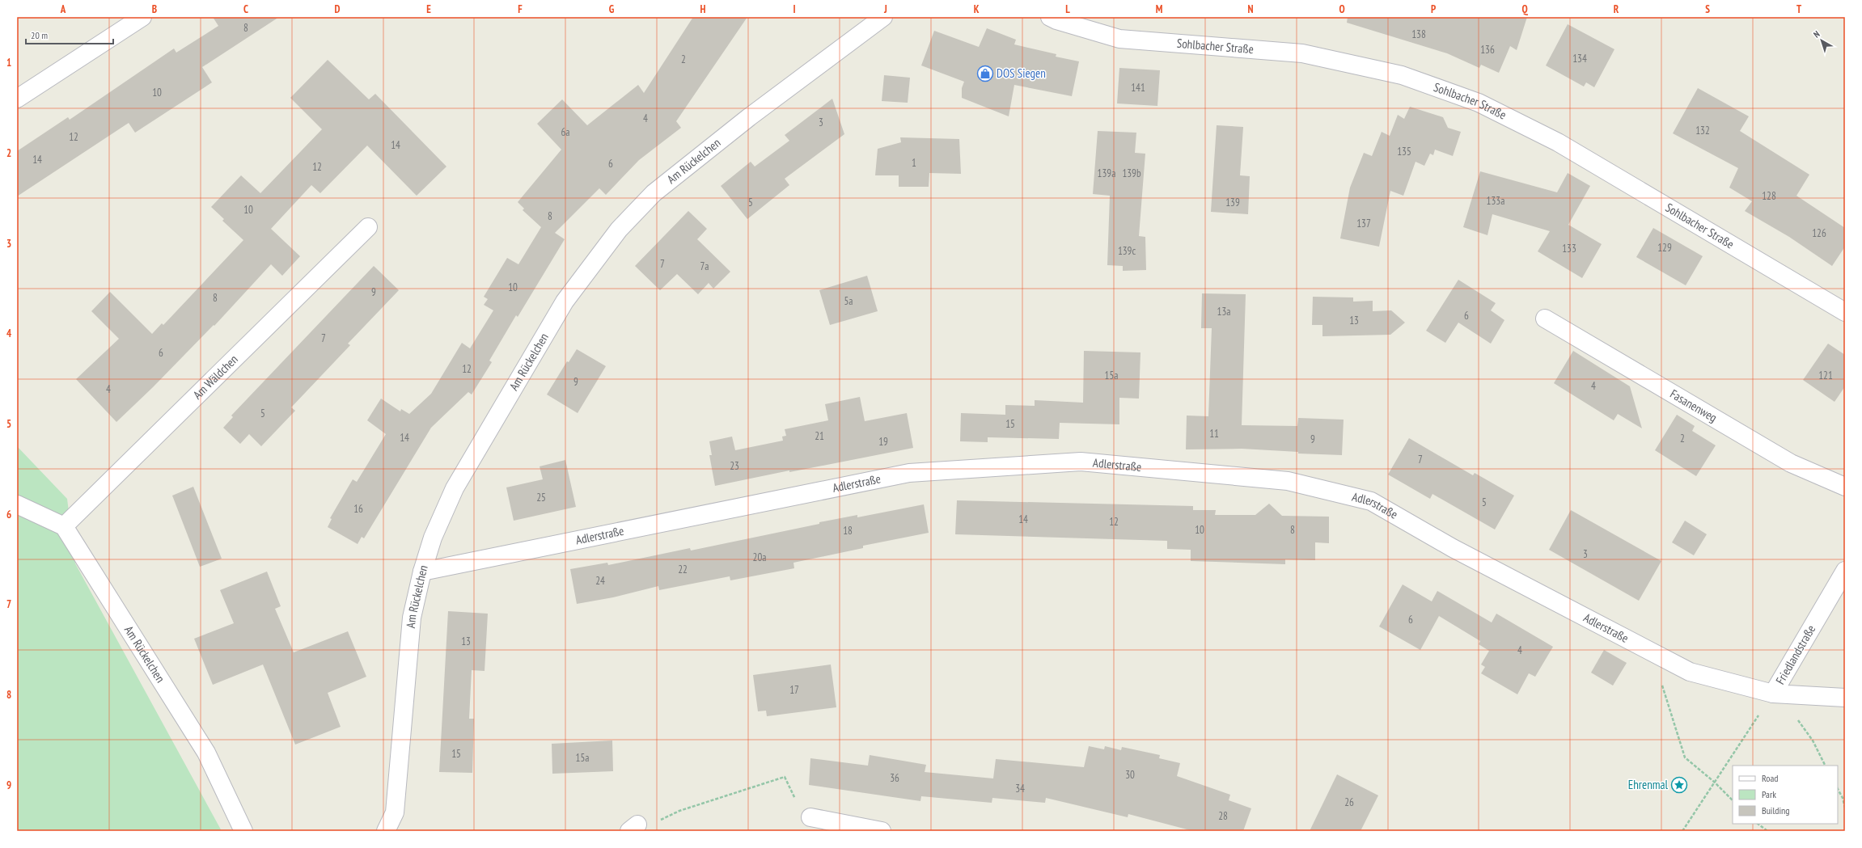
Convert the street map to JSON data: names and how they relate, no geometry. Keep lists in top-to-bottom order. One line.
{"streets":{"street":["Sohlbacher Straße","Am Rückelchen","Am Wäldchen","Fasanenweg","Adlerstraße","Friedlandstraße"]},"crossings":[["Am Rückelchen","Am Wäldchen"],["Am Rückelchen","Adlerstraße"],["Adlerstraße","Friedlandstraße"]],"places":{"shop":["DOS Siegen"],"place":["Ehrenmal"]},"house_numbers":["8","138","136","134","2","141","10","4","3","132","6a","12","14","135","14","1","6","12","139a","139b","128","133a","5","139","10","8","137","126","129","133","139c","7","7a","10","9","8","5a","13a","6","13","7","6","12","15a","121","9","4","4","5","15","11","21","14","2","9","19","7","23","25","5","16","14","12","10","8","18","3","20a","22","24","6","13","4","17","15","15a","30","36","34","26","28"],"legend":["Road","Park","Building"],"scale_bar":"20 m","north":"top left","grid":{"columns":["A","B","C","D","E","F","G","H","I","J","K","L","M","N","O","P","Q","R","S","T"],"rows":["1","2","3","4","5","6","7","8","9"]}}
